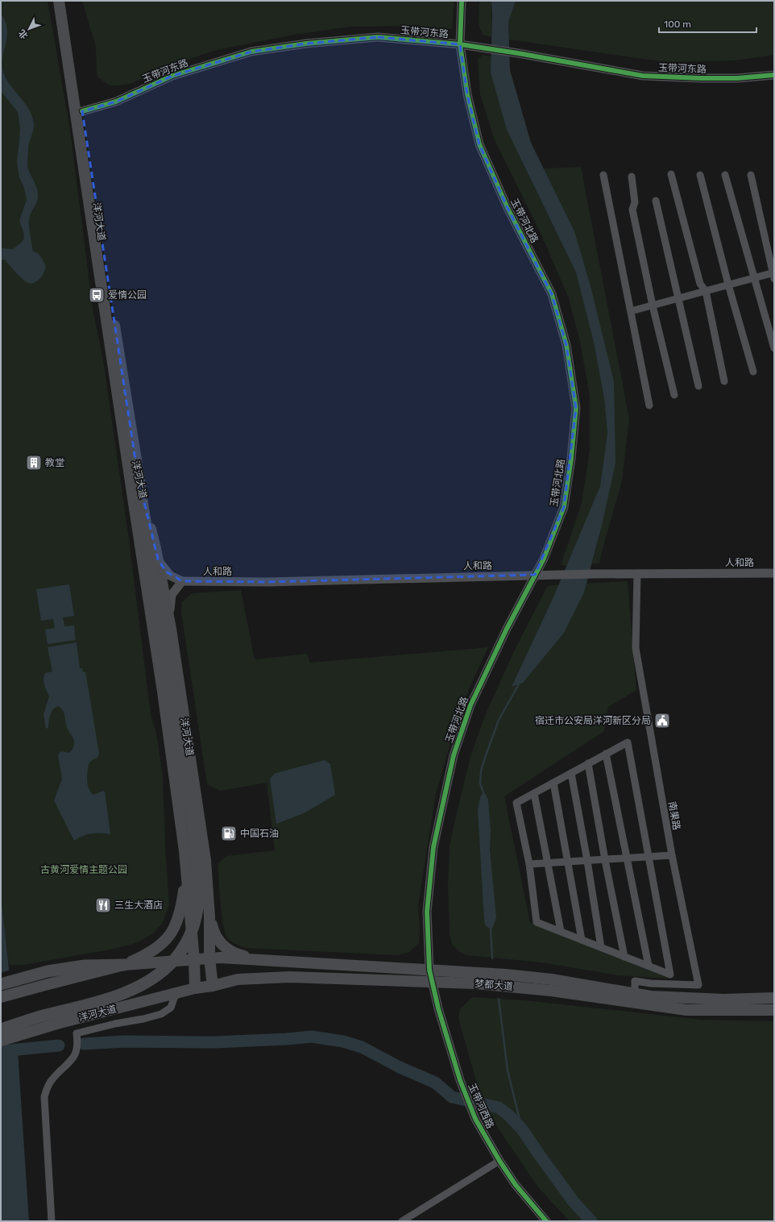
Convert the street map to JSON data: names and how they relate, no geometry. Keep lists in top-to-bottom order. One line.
{"streets":{"main road":["洋河大道","梦都大道"],"street":["玉带河东路","玉带河北路","人和路","南果路","玉带河西路"]},"crossings":[["玉带河东路","玉带河北路"],["玉带河东路","洋河大道"],["玉带河北路","人和路"],["玉带河北路","梦都大道"],["玉带河北路","玉带河西路"],["洋河大道","梦都大道"],["人和路","南果路"],["南果路","梦都大道"],["梦都大道","玉带河西路"]],"parks":["古黄河爱情主题公园"],"places":{"bus stop":["爱情公园"],"building":["教堂"],"public building":["宿迁市公安局洋河新区分局"],"fuel station":["中国石油"],"restaurant":["三生大酒店"]},"scale_bar":"100 m","north":"bottom left"}
